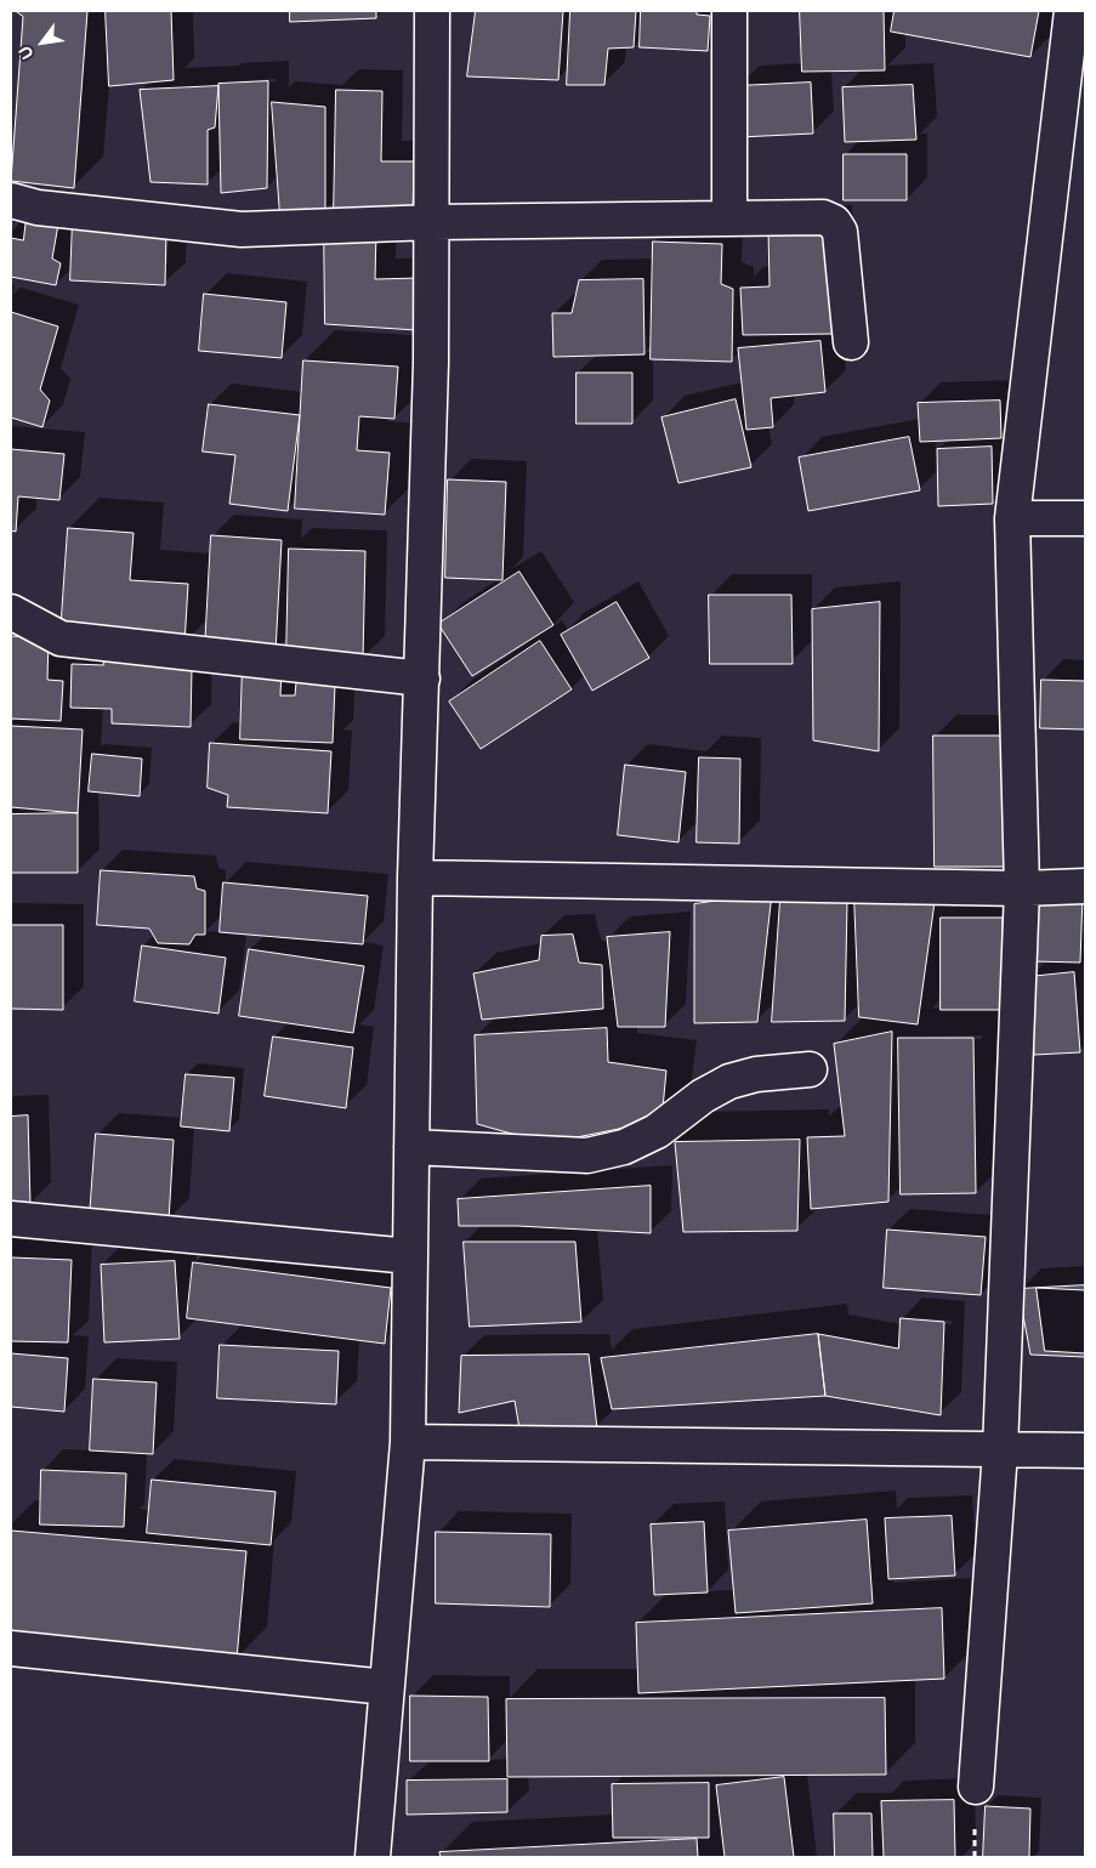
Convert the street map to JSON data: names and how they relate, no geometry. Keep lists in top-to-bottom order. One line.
{"north":"bottom left"}
